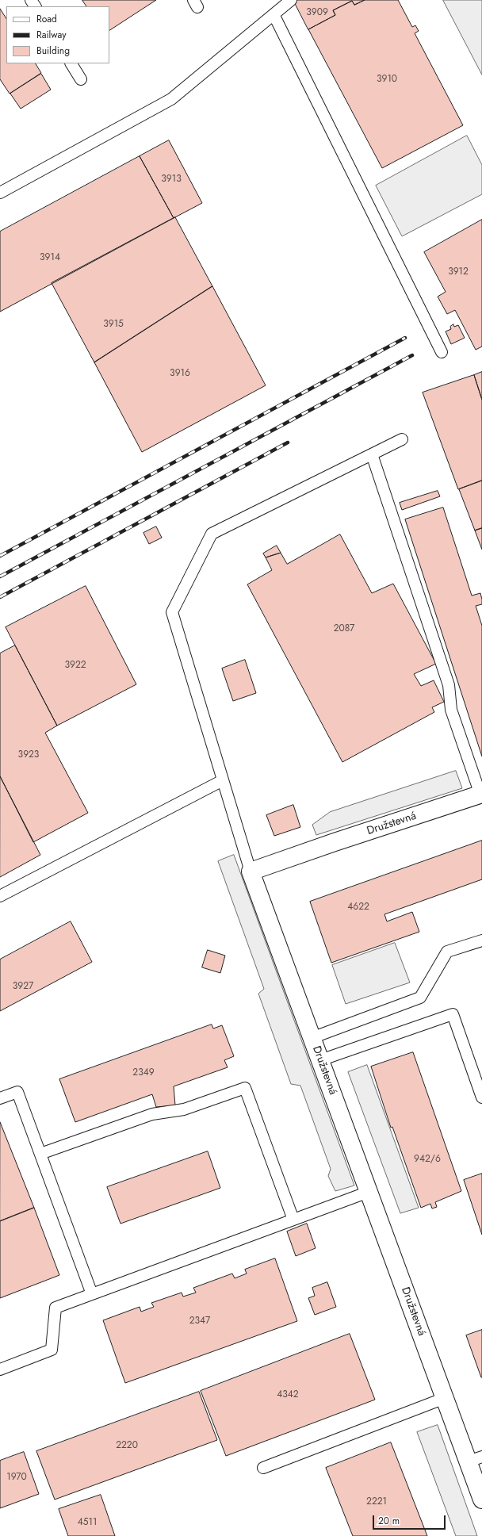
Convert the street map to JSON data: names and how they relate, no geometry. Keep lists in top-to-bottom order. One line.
{"streets":{"street":["Družstevná"]},"house_numbers":["3909","3910","3913","3914","3912","3915","3916","2087","3922","3923","4622","3927","2349","942/6","2347","4342","2220","1970","2221","4511"],"legend":["Road","Railway","Building"],"scale_bar":"20 m"}
